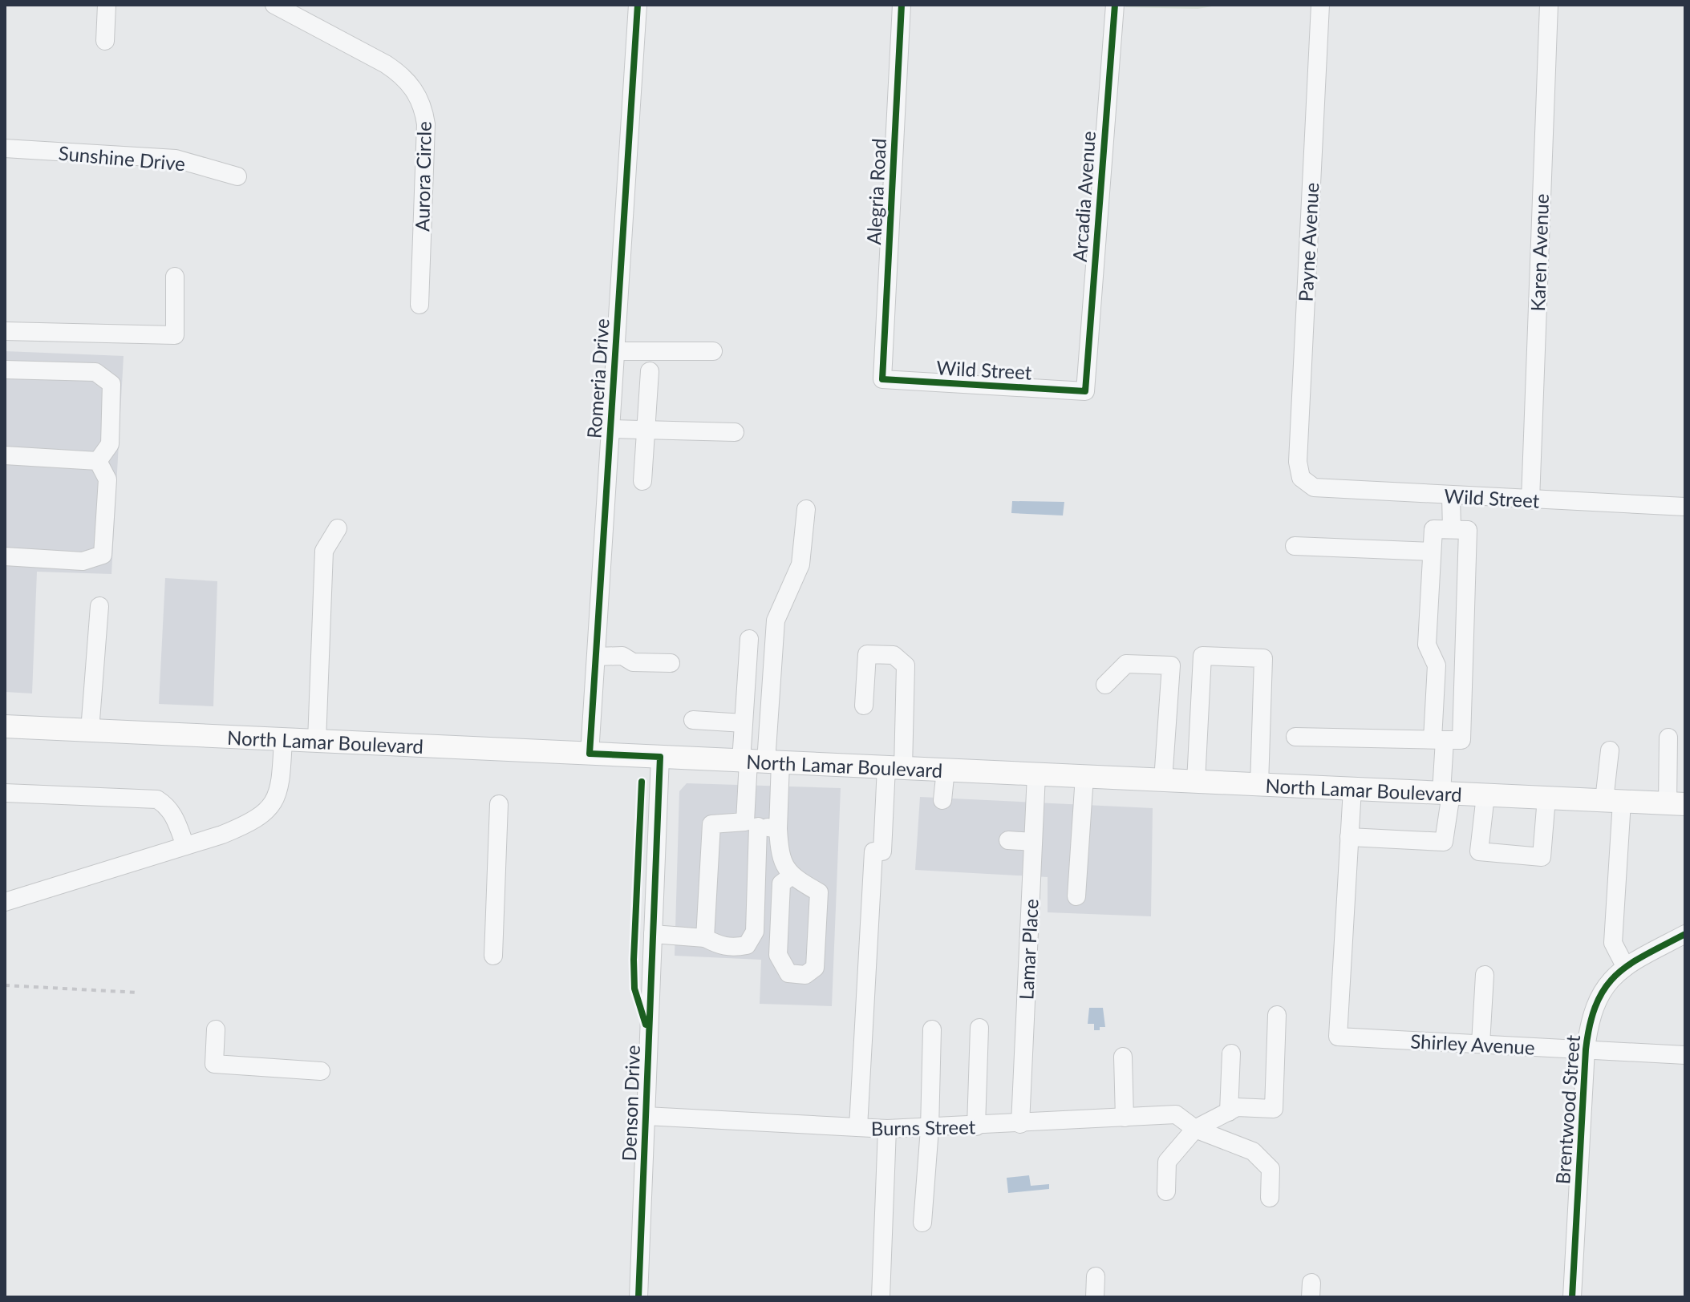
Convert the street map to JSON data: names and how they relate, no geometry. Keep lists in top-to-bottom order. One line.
{"streets":{"main road":["North Lamar Boulevard"],"street":["Sunshine Drive","Aurora Circle","Alegria Road","Arcadia Avenue","Payne Avenue","Karen Avenue","Wild Street","Romeria Drive","Lamar Place","Shirley Avenue","Denson Drive","Brentwood Street","Burns Street"]},"crossings":[["Alegria Road","Wild Street"],["Arcadia Avenue","Wild Street"],["Payne Avenue","Wild Street"],["Karen Avenue","Wild Street"],["Romeria Drive","North Lamar Boulevard"],["North Lamar Boulevard","Lamar Place"],["North Lamar Boulevard","Denson Drive"],["Lamar Place","Burns Street"],["Shirley Avenue","Brentwood Street"],["Denson Drive","Burns Street"]]}
